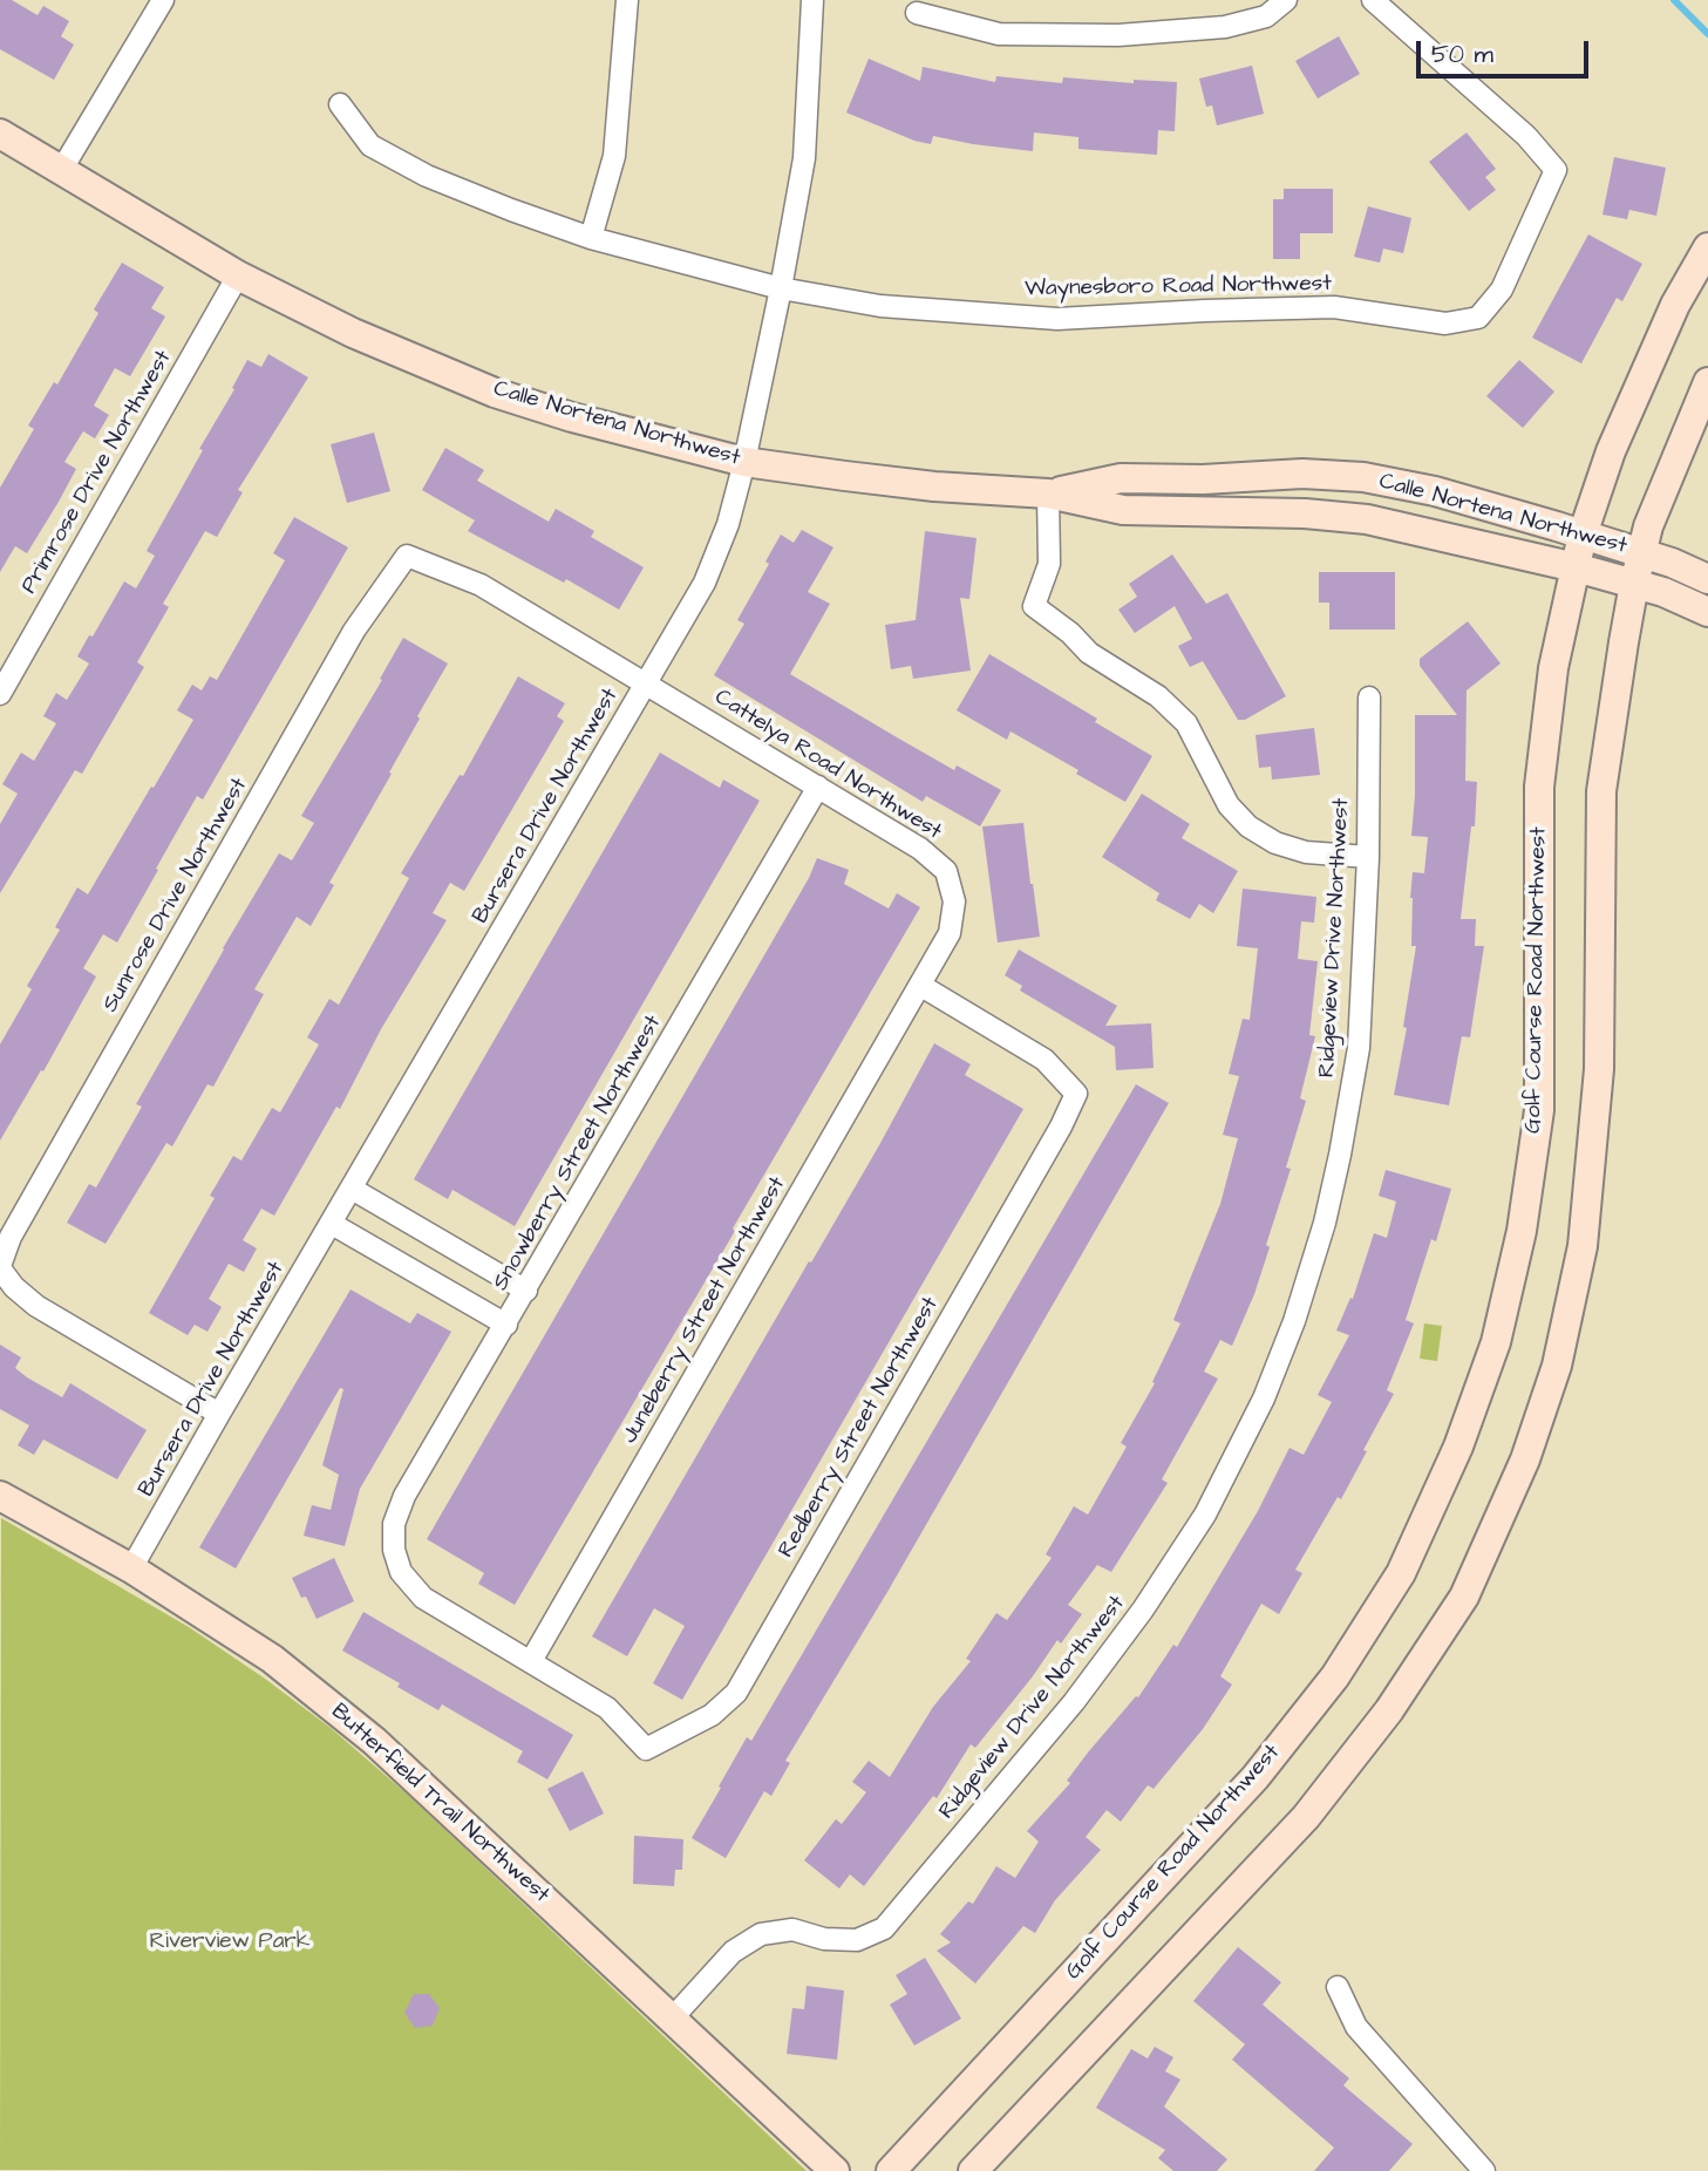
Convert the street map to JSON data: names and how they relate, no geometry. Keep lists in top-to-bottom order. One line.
{"streets":{"main road":["Calle Nortena Northwest","Golf Course Road Northwest","Butterfield Trail Northwest"],"street":["Waynesboro Road Northwest","Primrose Drive Northwest","Cattelya Road Northwest","Bursera Drive Northwest","Sunrose Drive Northwest","Ridgeview Drive Northwest","Snowberry Street Northwest","Juneberry Street Northwest","Redberry Street Northwest"]},"crossings":[["Waynesboro Road Northwest","Bursera Drive Northwest"],["Calle Nortena Northwest","Primrose Drive Northwest"],["Calle Nortena Northwest","Bursera Drive Northwest"],["Calle Nortena Northwest","Golf Course Road Northwest"],["Cattelya Road Northwest","Bursera Drive Northwest"],["Cattelya Road Northwest","Sunrose Drive Northwest"],["Cattelya Road Northwest","Snowberry Street Northwest"],["Cattelya Road Northwest","Juneberry Street Northwest"],["Cattelya Road Northwest","Redberry Street Northwest"],["Bursera Drive Northwest","Butterfield Trail Northwest"],["Ridgeview Drive Northwest","Butterfield Trail Northwest"],["Snowberry Street Northwest","Juneberry Street Northwest"],["Snowberry Street Northwest","Redberry Street Northwest"],["Juneberry Street Northwest","Redberry Street Northwest"]],"parks":["Riverview Park"],"scale_bar":"50 m"}
